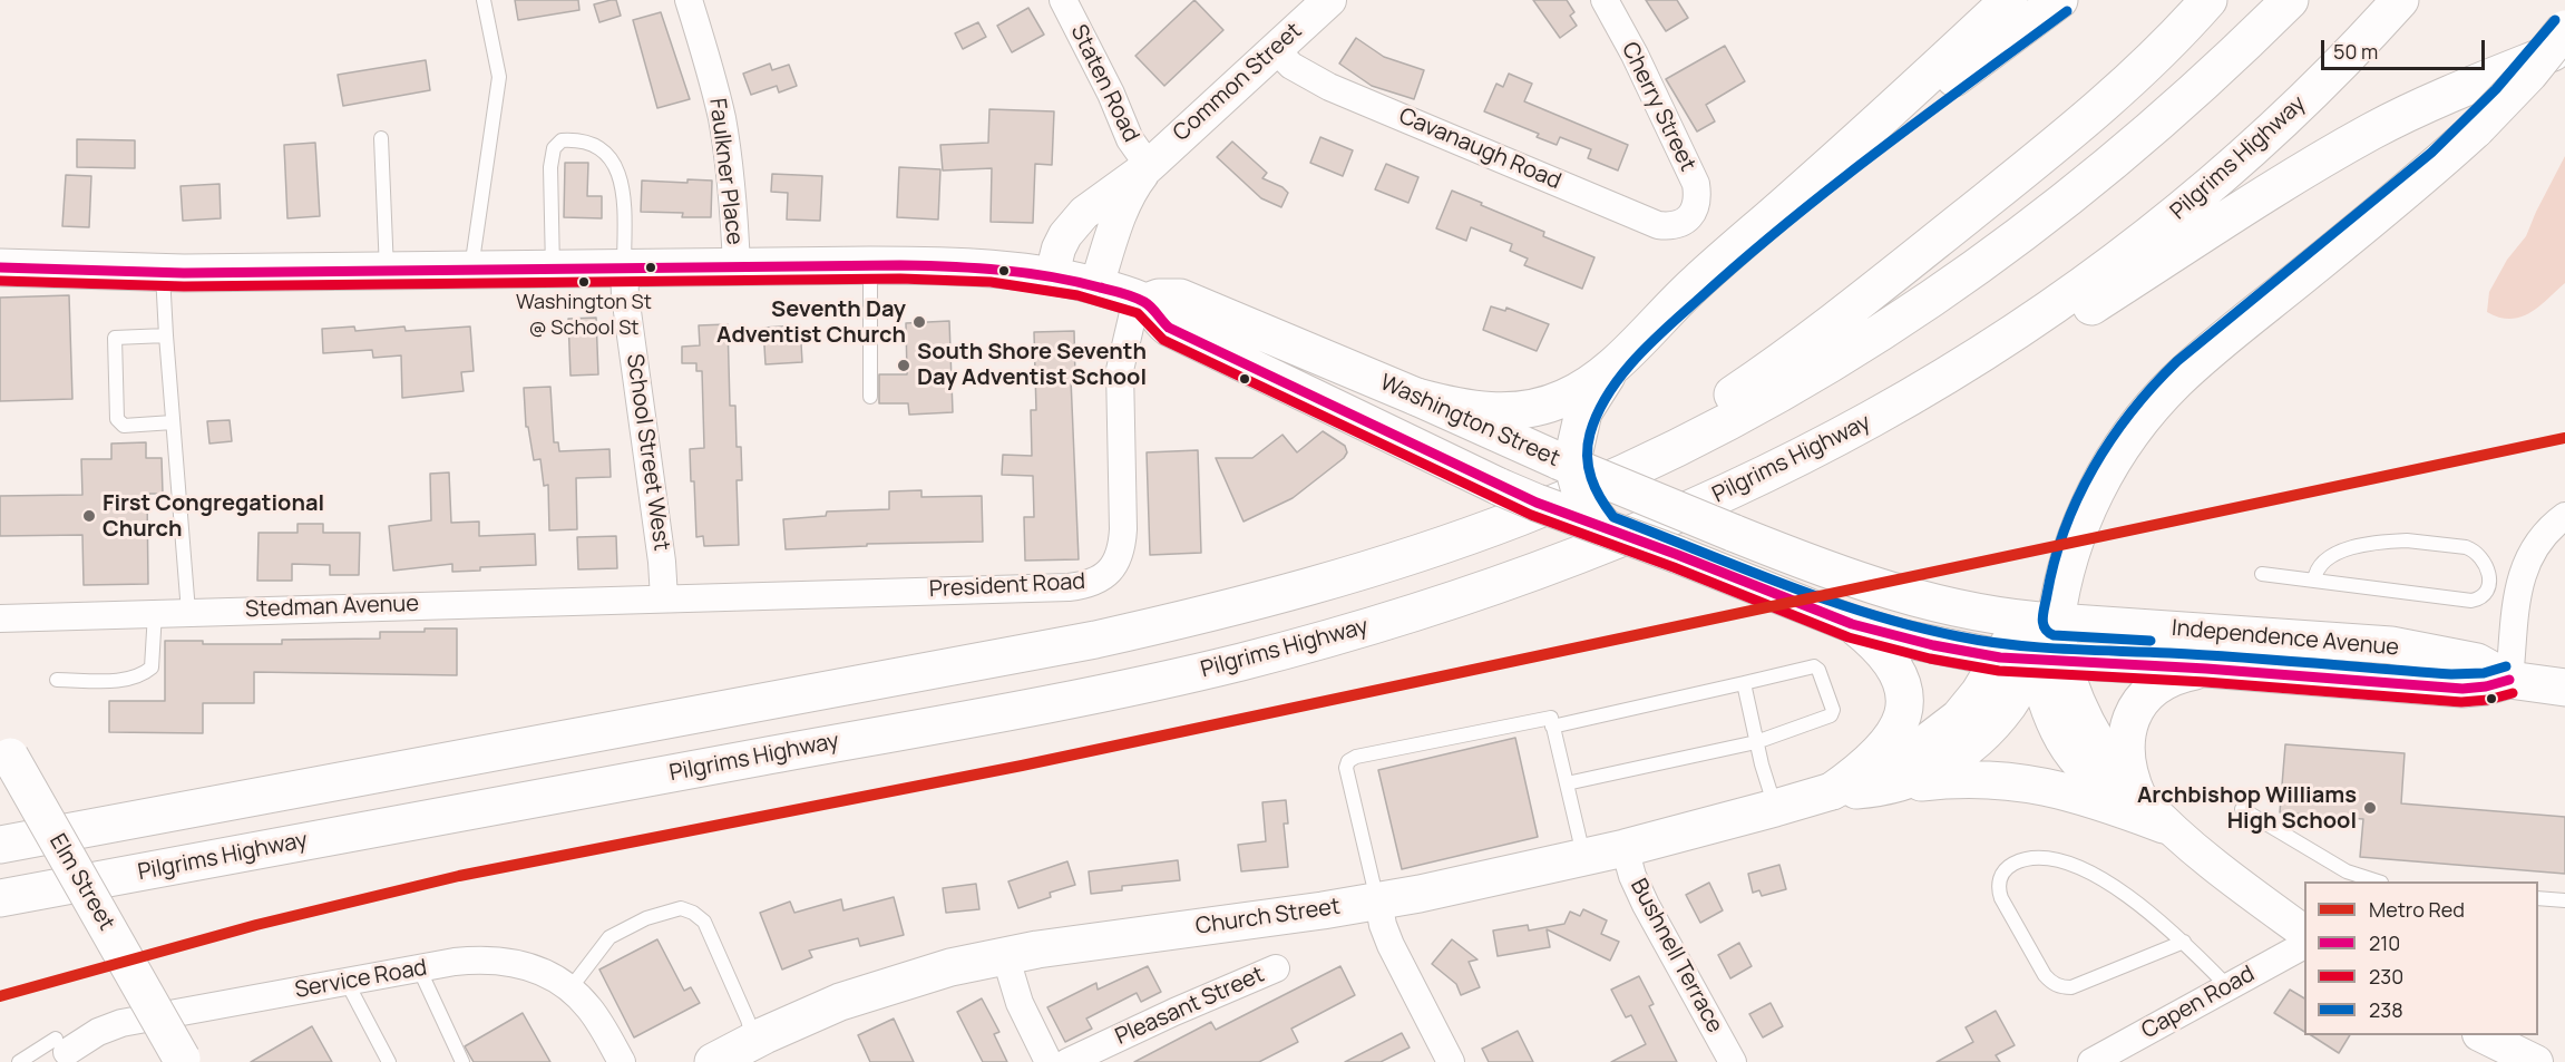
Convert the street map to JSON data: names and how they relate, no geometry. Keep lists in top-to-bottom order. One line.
{"streets":{"main road":["Pilgrims Highway","Washington Street","Independence Avenue","Elm Street","Church Street"],"street":["Common Street","Staten Road","Cherry Street","Cavanaugh Road","Faulkner Place","School Street West","President Road","Stedman Avenue","Bushnell Terrace","Service Road","Capen Road","Pleasant Street"]},"crossings":[["Common Street","Staten Road"],["Common Street","Cavanaugh Road"],["Common Street","Washington Street"],["Cherry Street","Cavanaugh Road"],["Faulkner Place","Washington Street"],["Washington Street","School Street West"],["Washington Street","President Road"],["Washington Street","Independence Avenue"],["Washington Street","Church Street"],["School Street West","President Road"],["School Street West","Stedman Avenue"],["President Road","Stedman Avenue"],["Independence Avenue","Church Street"],["Church Street","Bushnell Terrace"]],"places":["Washington St @ School St","Seventh Day Adventist Church","South Shore Seventh Day Adventist School","First Congregational Church","Archbishop Williams High School"],"lines":["transit line 238","transit line 210","transit line 230","metro line Red"],"legend":["Metro Red","210","230","238"],"scale_bar":"50 m"}
